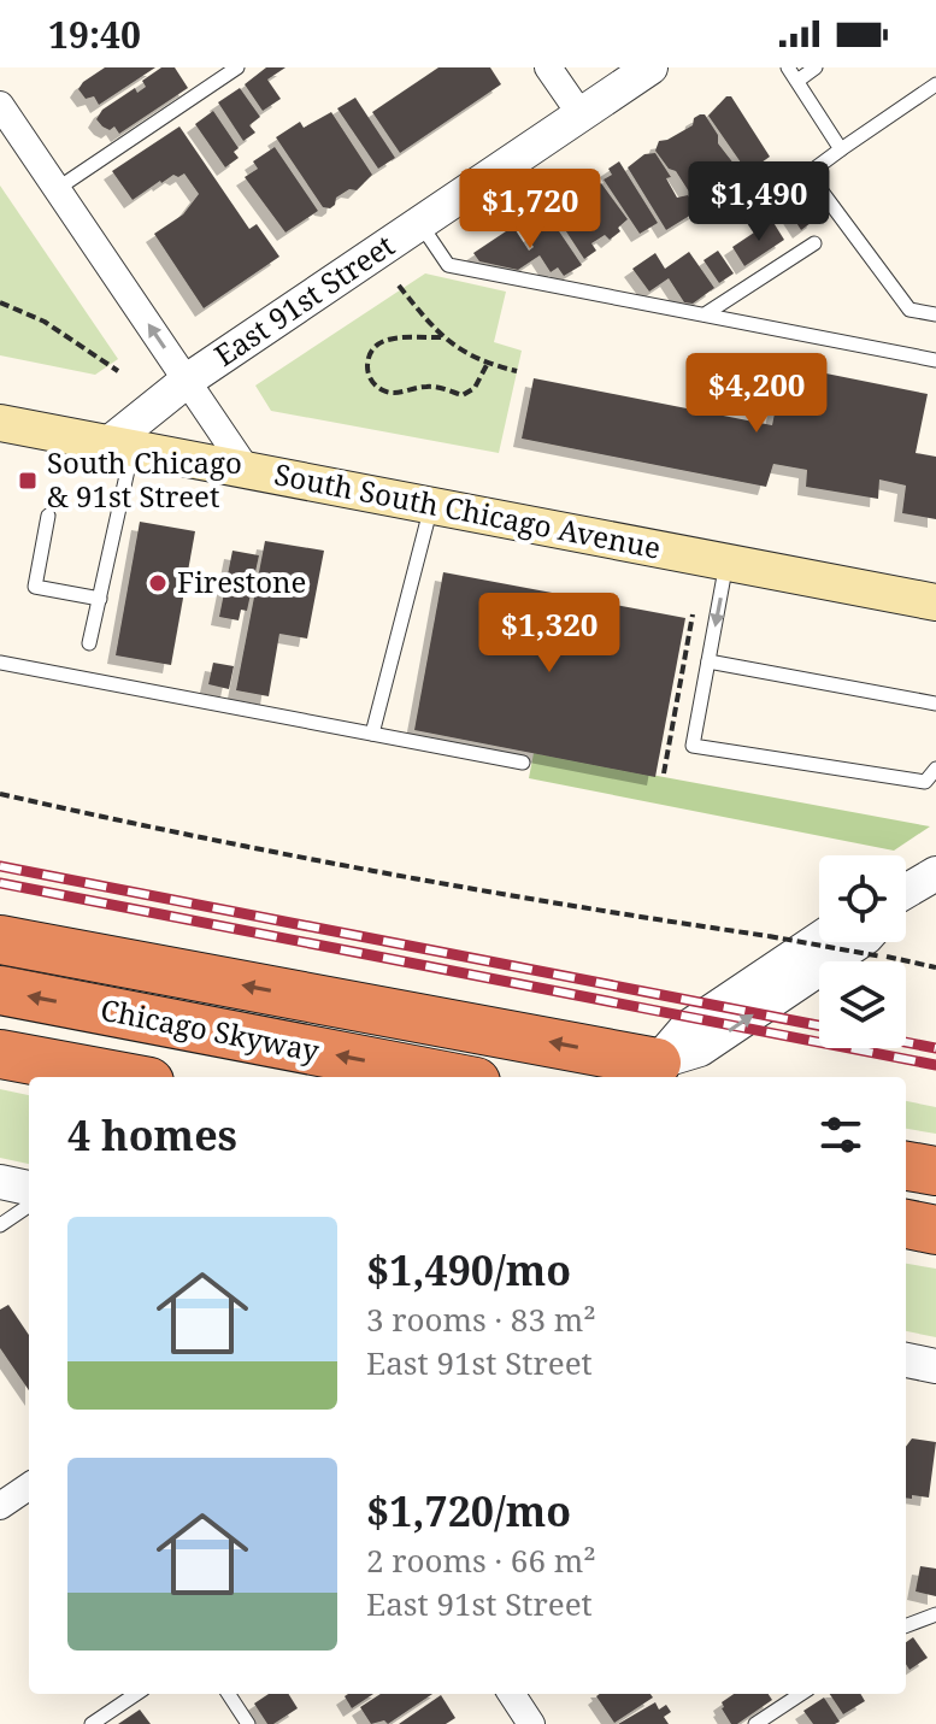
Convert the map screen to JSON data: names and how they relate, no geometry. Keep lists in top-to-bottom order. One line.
{"streets":{"highway":["Chicago Skyway"],"main road":["South South Chicago Avenue"],"street":["East 91st Street"]},"crossings":[["East 91st Street","South South Chicago Avenue"]],"places":{"transit":["South Chicago & 91st Street"],"other":["Firestone"]},"page":{"status":"19:40","price":["$1,490","$1,720","$4,200","$1,320"],"heading":"4 homes","list":[{"name":"$1,490/mo","note":"3 rooms · 83 m² · East 91st Street"},{"name":"$1,720/mo","note":"2 rooms · 66 m² · East 91st Street"}]}}
